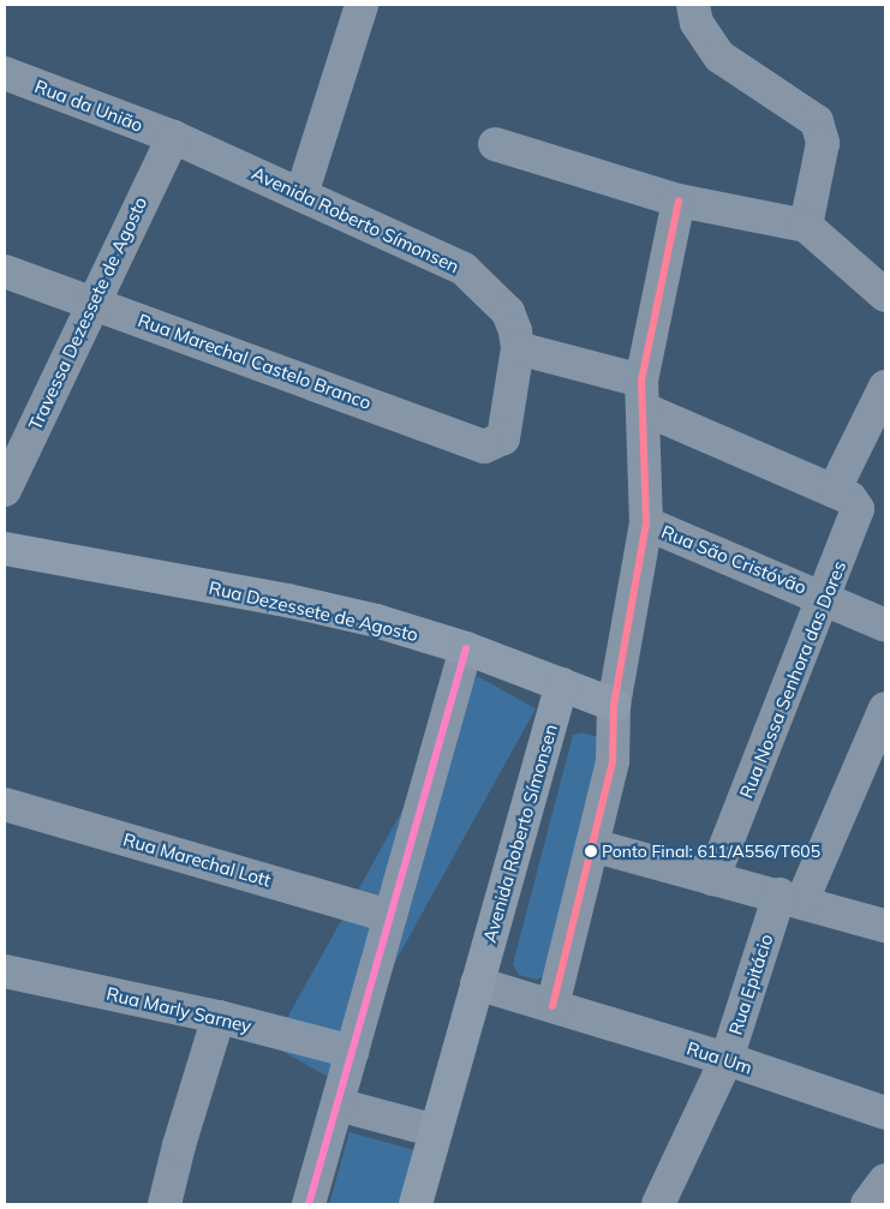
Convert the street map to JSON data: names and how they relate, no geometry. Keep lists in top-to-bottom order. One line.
{"streets":{"street":["Rua da União","Avenida Roberto Símonsen","Travessa Dezessete de Agosto","Rua Marechal Castelo Branco","Rua São Cristóvão","Rua Dezessete de Agosto","Rua Nossa Senhora das Dores","Rua Marechal Lott","Rua Epitácio","Rua Marly Sarney","Rua Um"]},"crossings":[["Rua da União","Avenida Roberto Símonsen"],["Rua da União","Travessa Dezessete de Agosto"],["Avenida Roberto Símonsen","Travessa Dezessete de Agosto"],["Avenida Roberto Símonsen","Rua Marechal Castelo Branco"],["Avenida Roberto Símonsen","Rua Dezessete de Agosto"],["Avenida Roberto Símonsen","Rua Nossa Senhora das Dores"],["Travessa Dezessete de Agosto","Rua Marechal Castelo Branco"],["Rua São Cristóvão","Rua Nossa Senhora das Dores"],["Rua Epitácio","Rua Um"]],"places":["Ponto Final: 611/A556/T605"]}
